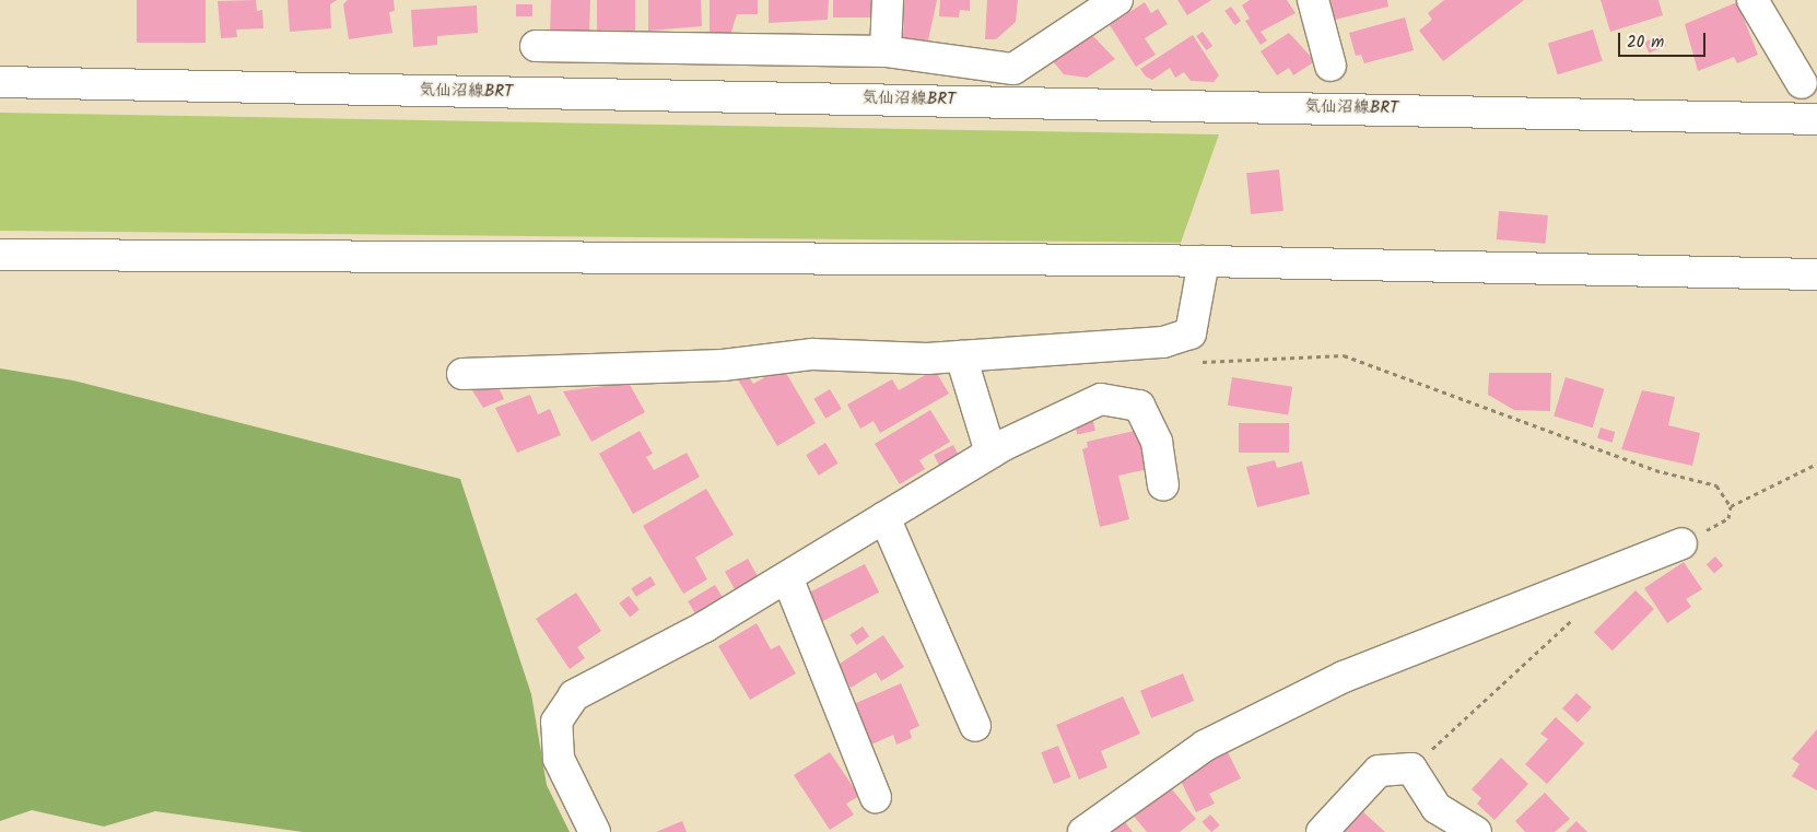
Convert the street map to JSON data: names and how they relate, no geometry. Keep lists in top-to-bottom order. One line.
{"streets":{"street":["気仙沼線BRT"]},"scale_bar":"20 m"}
